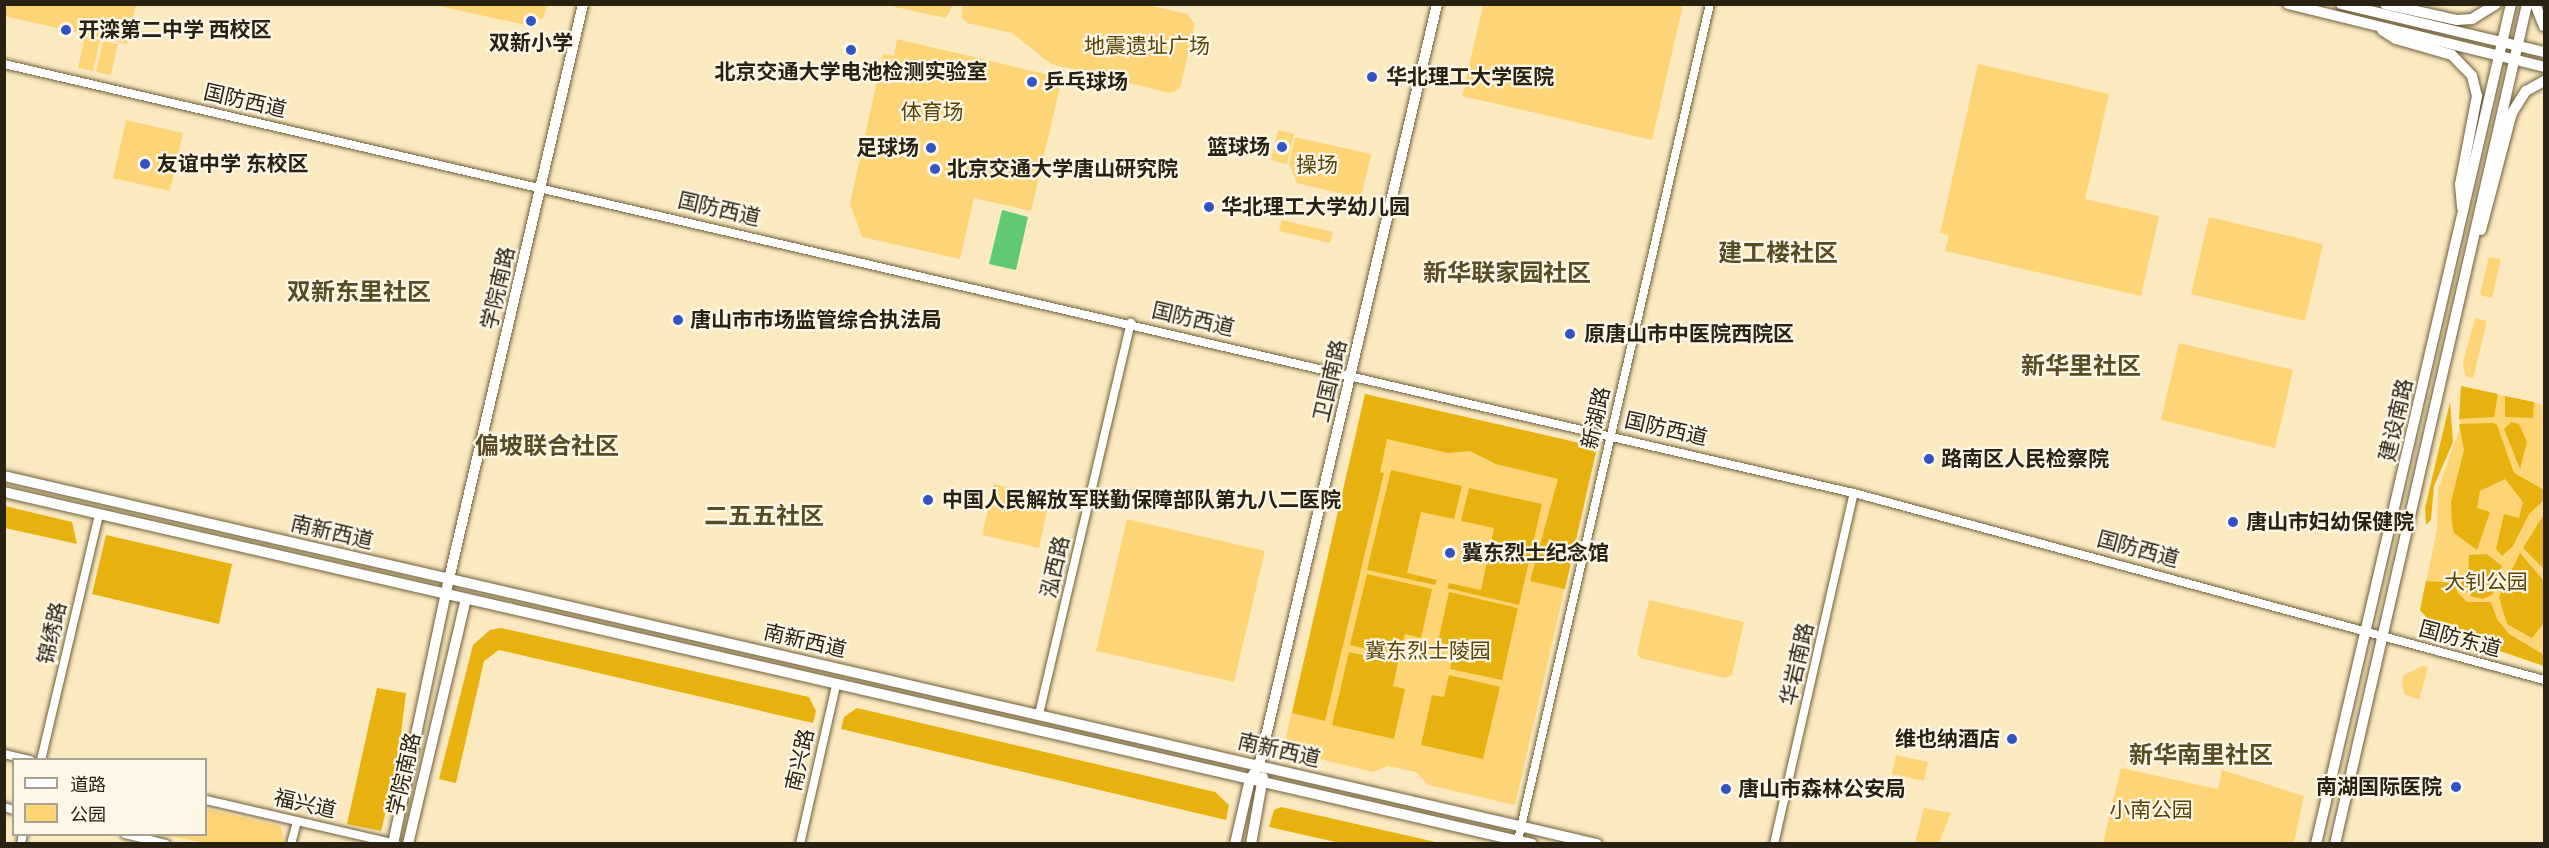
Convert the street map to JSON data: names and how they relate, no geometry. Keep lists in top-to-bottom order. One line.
{"streets":{"main road":["学院南路","卫国南路","建设南路","南新西道"],"street":["国防西道","新湖路","泓西路","锦绣路","国防东道","华岩南路","南兴路","福兴道"]},"crossings":[["国防西道","学院南路"],["国防西道","卫国南路"],["国防西道","新湖路"],["国防西道","建设南路"],["国防西道","泓西路"],["国防西道","国防东道"],["国防西道","华岩南路"],["学院南路","南新西道"],["学院南路","福兴道"],["卫国南路","南新西道"],["新湖路","南新西道"],["建设南路","国防东道"],["南新西道","泓西路"],["南新西道","锦绣路"],["南新西道","南兴路"]],"districts":["建工楼社区","新华联家园社区","双新东里社区","新华里社区","偏坡联合社区","二五五社区","新华南里社区"],"parks":["地震遗址广场","体育场","操场","大钊公园","冀东烈士陵园","小南公园"],"places":["双新小学","开滦第二中学 西校区","北京交通大学电池检测实验室","华北理工大学医院","乒乓球场","篮球场","足球场","友谊中学 东校区","北京交通大学唐山研究院","华北理工大学幼儿园","唐山市市场监管综合执法局","原唐山市中医院西院区","路南区人民检察院","中国人民解放军联勤保障部队第九八二医院","唐山市妇幼保健院","冀东烈士纪念馆","维也纳酒店","南湖国际医院","唐山市森林公安局"],"legend":["道路","公园"]}
